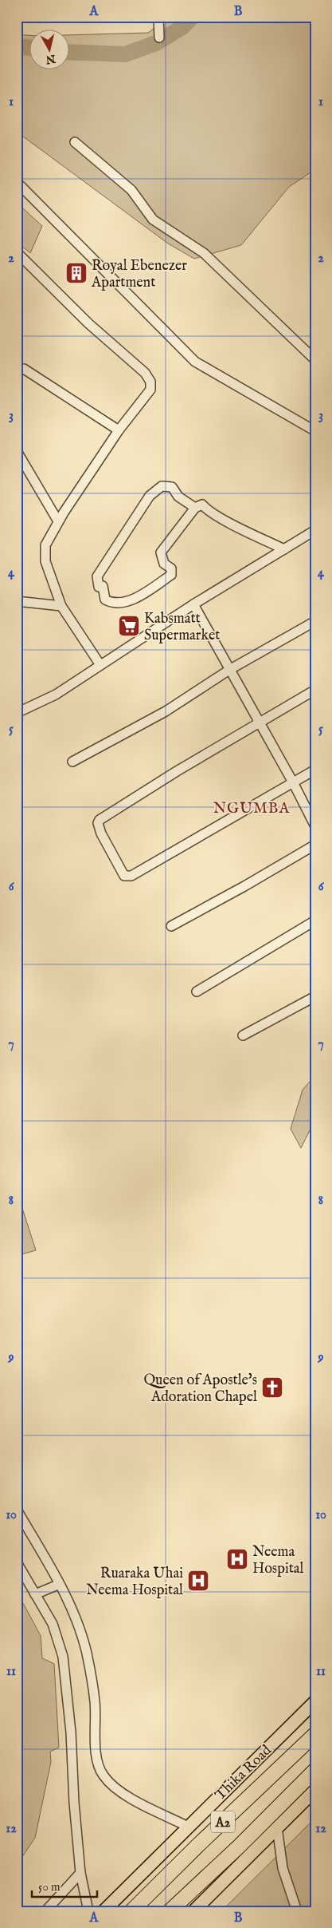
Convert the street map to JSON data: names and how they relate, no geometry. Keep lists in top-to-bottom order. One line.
{"streets":{"highway":["Thika Road","A2"]},"districts":["NGUMBA"],"places":{"building":["Royal Ebenezer Apartment"],"supermarket":["Kabsmatt Supermarket"],"church":["Queen of Apostle's Adoration Chapel"],"hospital":["Neema Hospital","Ruaraka Uhai Neema Hospital"]},"scale_bar":"50 m","north":"bottom","grid":{"columns":["A","B"],"rows":["1","2","3","4","5","6","7","8","9","10","11","12"]}}
